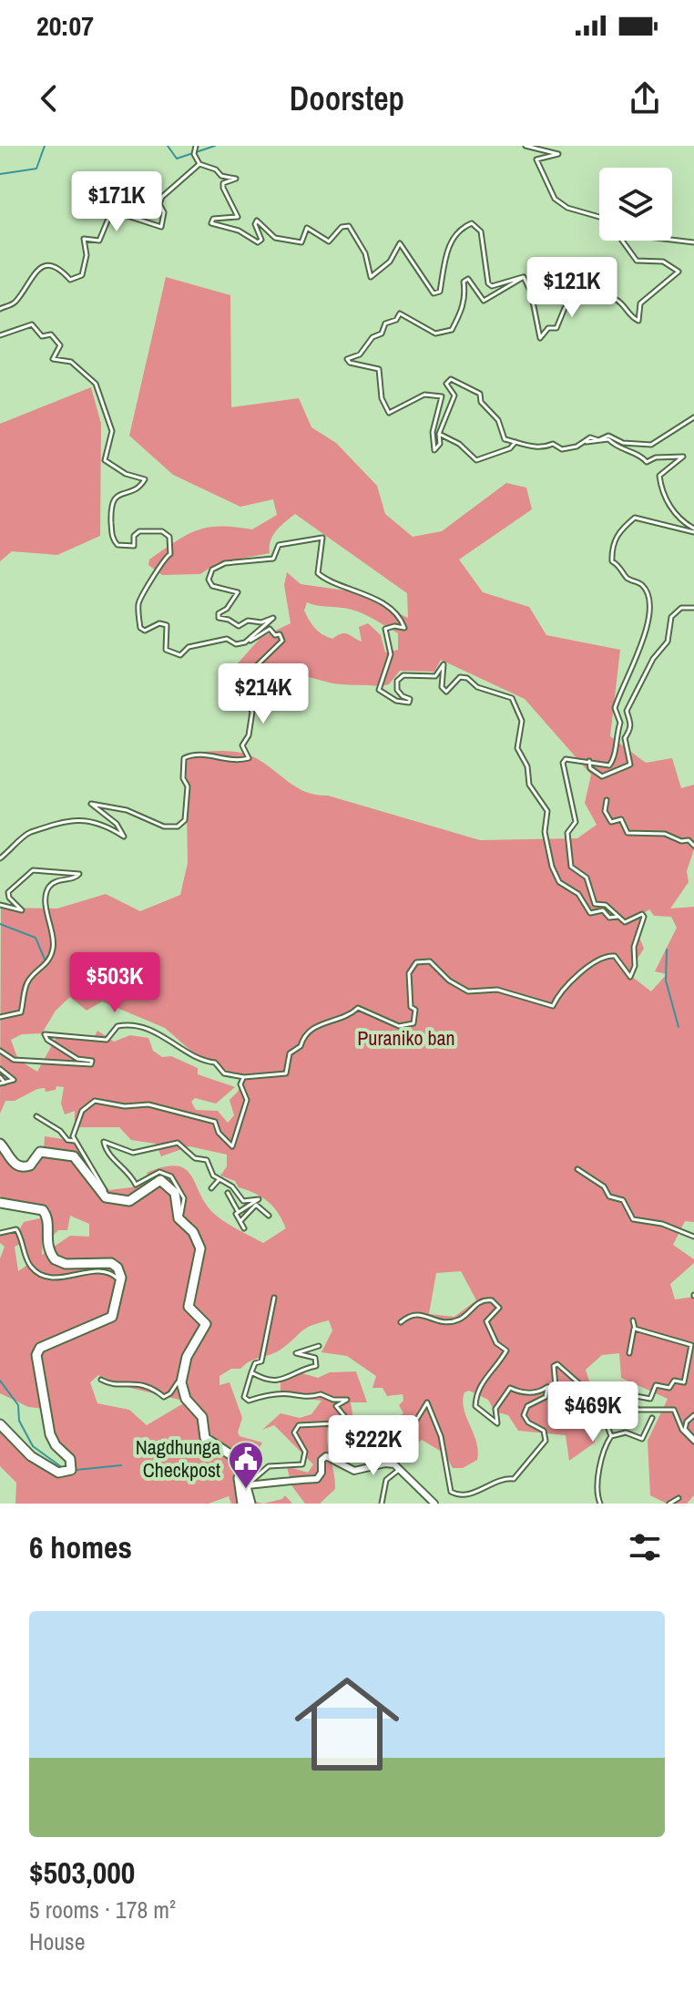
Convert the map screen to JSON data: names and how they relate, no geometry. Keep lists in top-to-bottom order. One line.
{"parks":["Puraniko ban"],"places":{"public building":["Nagdhunga Checkpost"]},"page":{"status":"20:07","header":"Doorstep","price":["$171K","$121K","$214K","$503K","$469K","$222K"],"heading":"6 homes","list":[{"name":"$503,000","note":"5 rooms · 178 m² · House"}]}}
